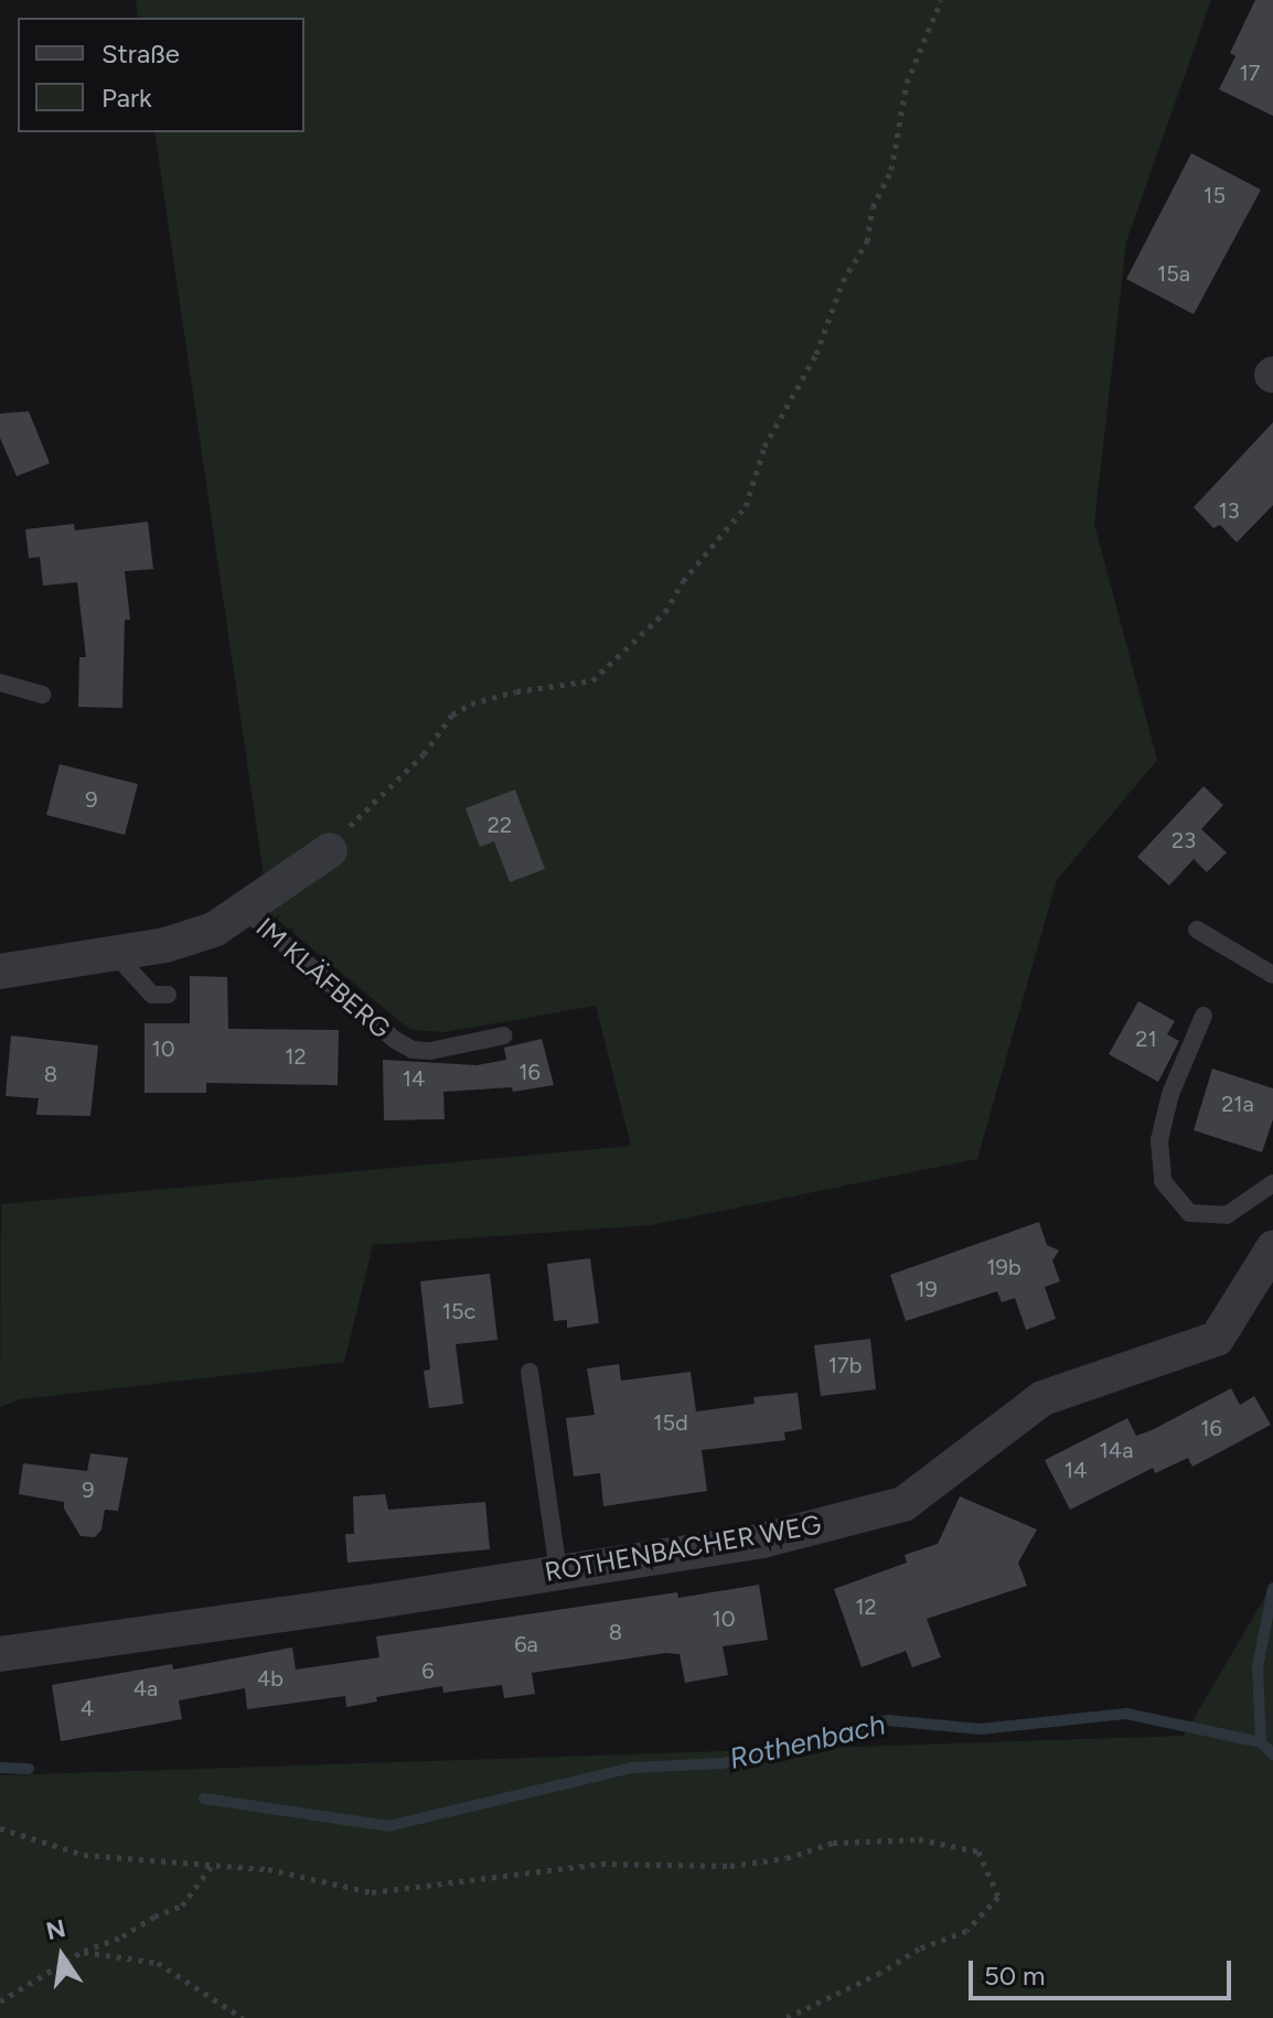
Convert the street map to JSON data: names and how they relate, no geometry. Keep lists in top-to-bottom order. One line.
{"streets":{"street":["IM KLÄFBERG","ROTHENBACHER WEG"]},"water":["Rothenbach"],"house_numbers":["17","15","15a","13","9","22","23","21","10","12","16","8","14","21a","19b","19","15c","17b","15d","16","14a","14","9","12","10","8","6a","6","4b","4a","4"],"legend":["Straße","Park"],"scale_bar":"50 m","north":"top"}
